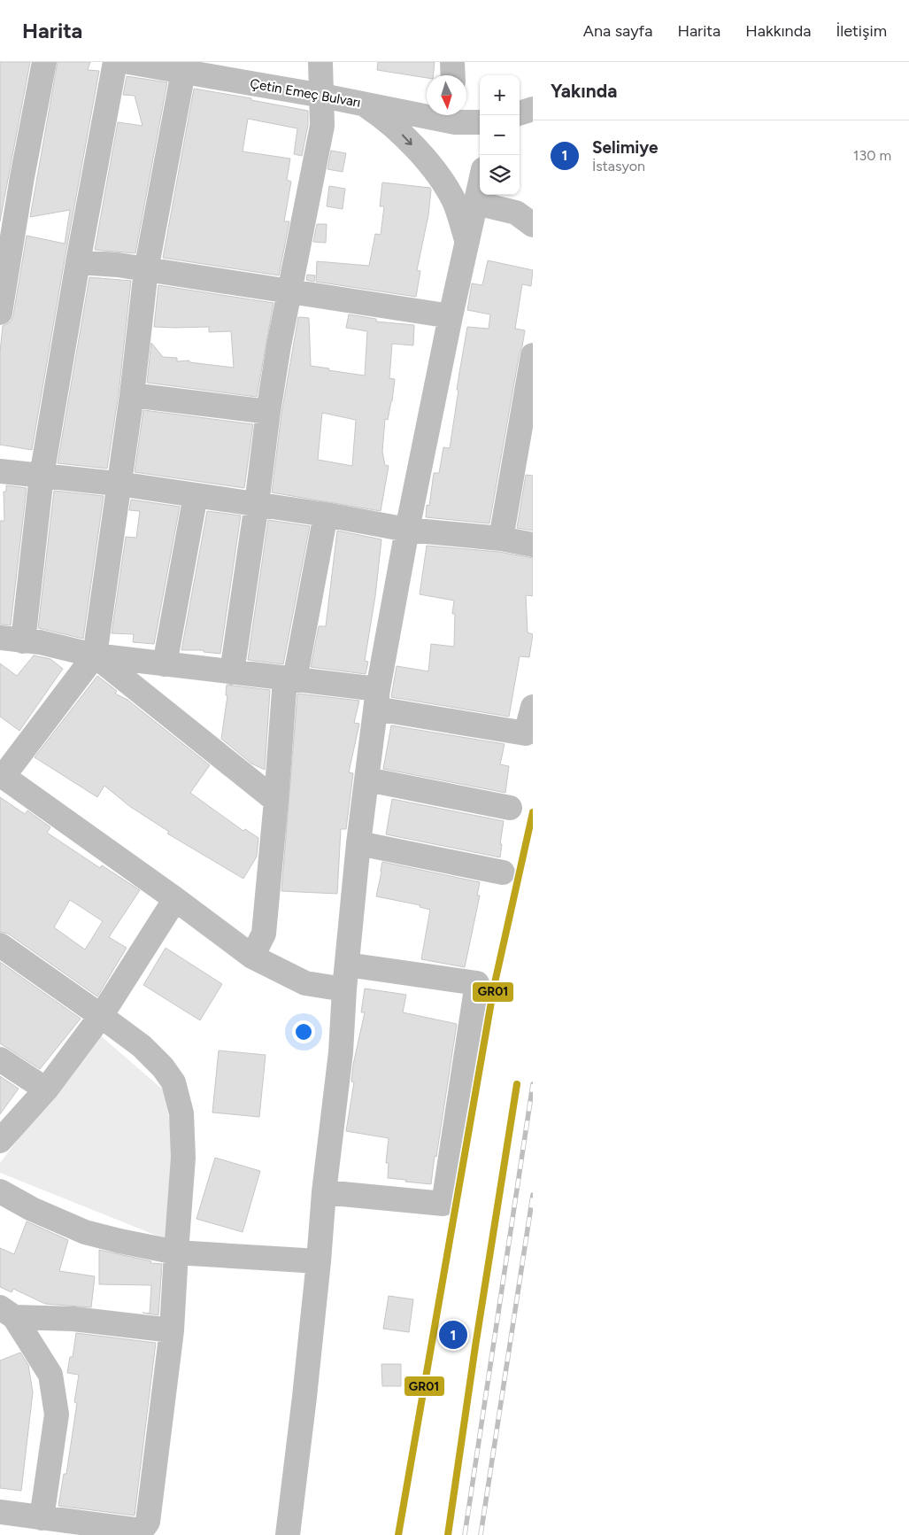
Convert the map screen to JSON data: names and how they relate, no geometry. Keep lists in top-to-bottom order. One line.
{"streets":{"street":["Çetin Emeç Bulvarı"]},"lines":["transit line GR01"],"north":"bottom","page":{"header":"Harita","nav":["Ana sayfa","Harita","Hakkında","İletişim"],"heading":"Yakında","map_buttons":["+","−"],"list":[{"mark":"1","name":"Selimiye","note":"İstasyon","value":"130 m"}],"pins":"1"}}
